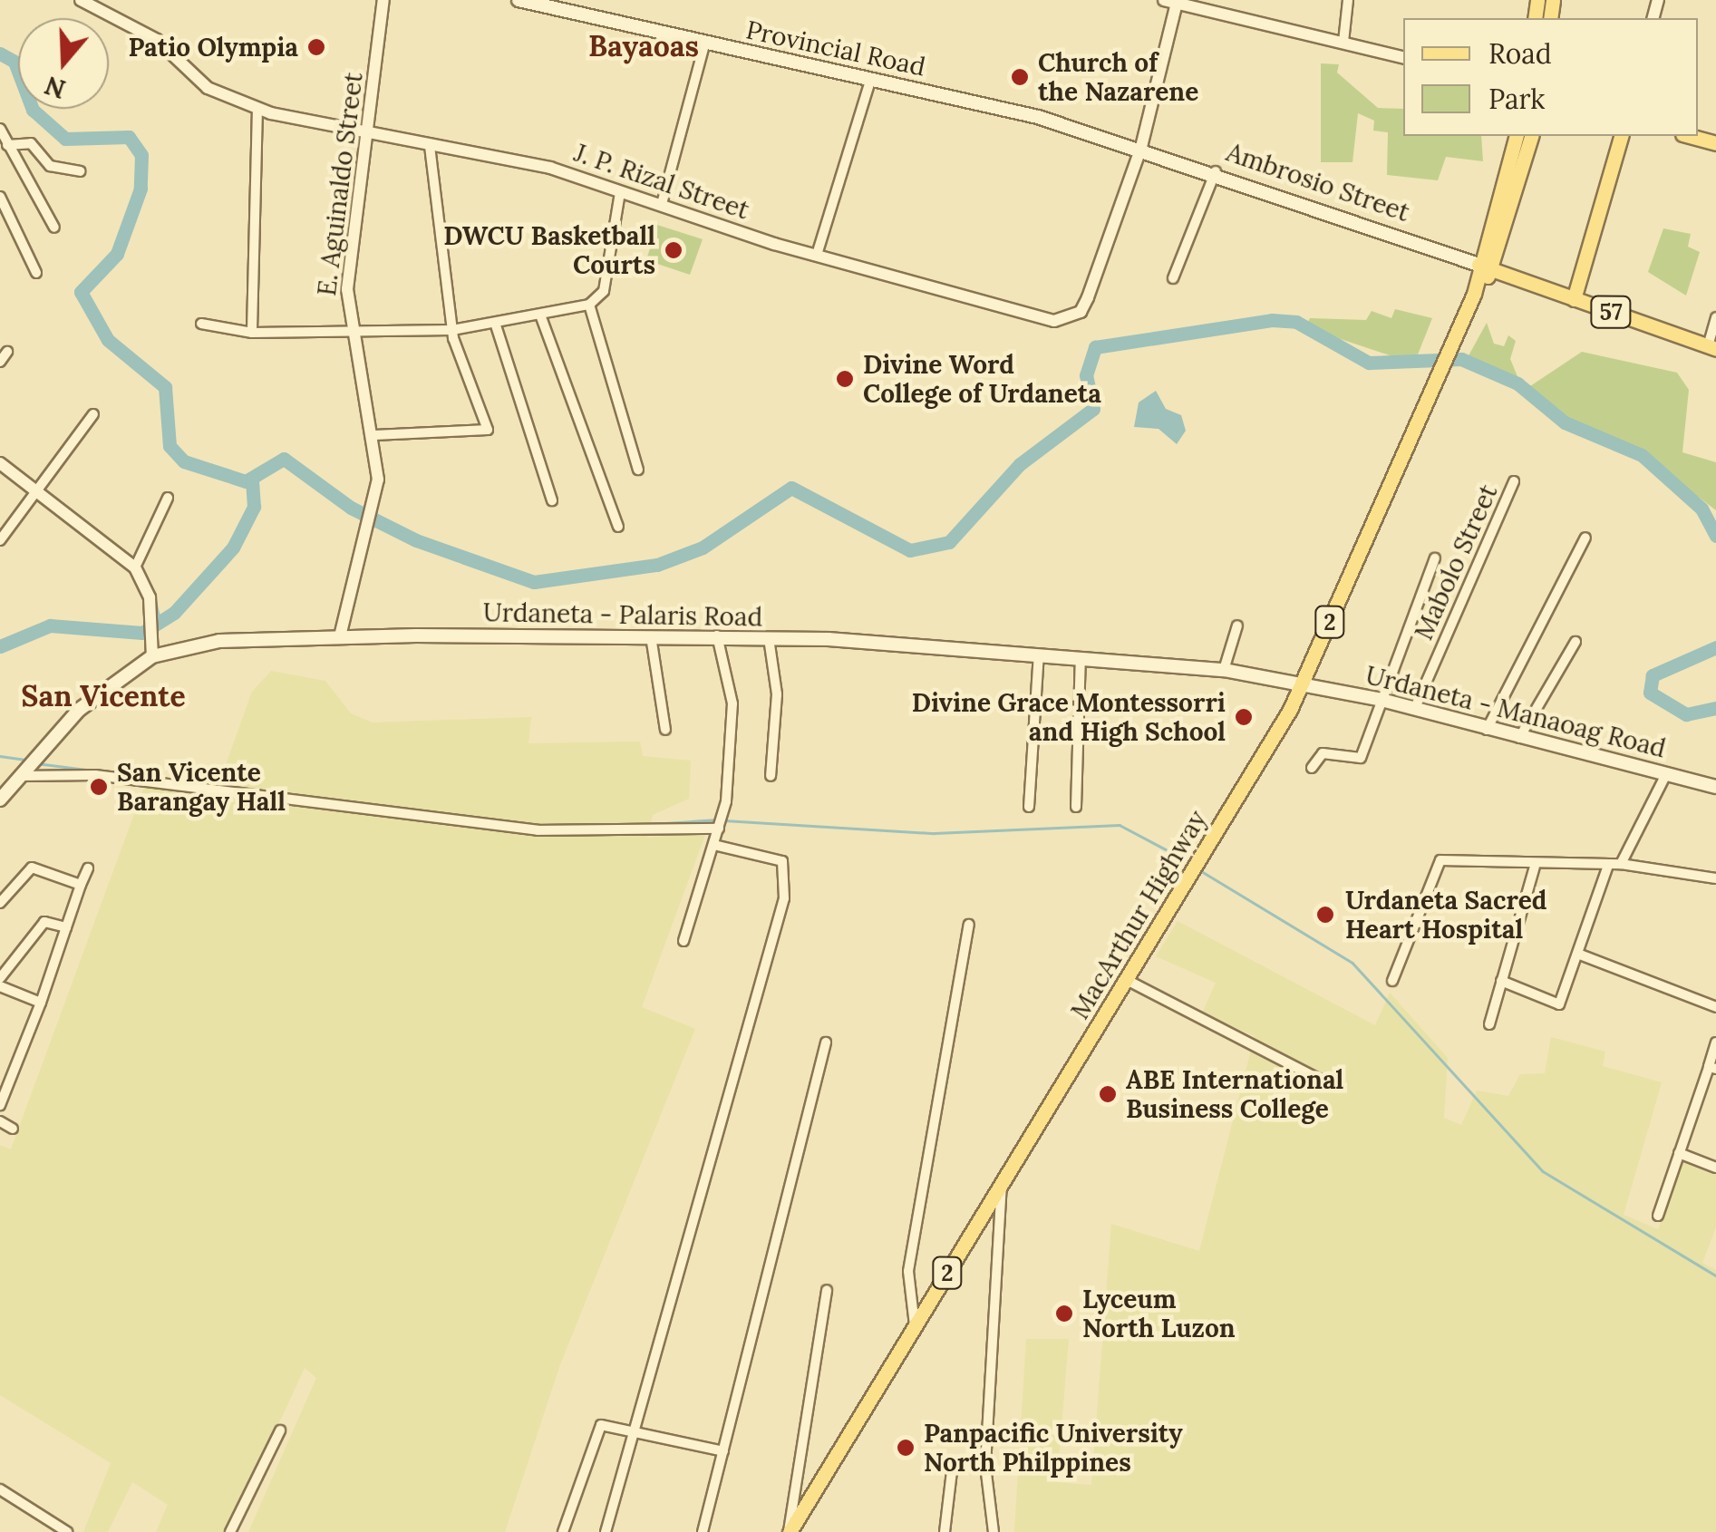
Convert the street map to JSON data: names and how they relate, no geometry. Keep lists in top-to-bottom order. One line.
{"streets":{"main road":["Provincial Road","Ambrosio Street","57","Urdaneta - Palaris Road","2","Urdaneta - Manaoag Road","MacArthur Highway"],"street":["J. P. Rizal Street","E. Aguinaldo Street","Mabolo Street"]},"crossings":[["Provincial Road","J. P. Rizal Street"],["Provincial Road","Ambrosio Street"],["J. P. Rizal Street","Ambrosio Street"],["J. P. Rizal Street","E. Aguinaldo Street"],["Ambrosio Street","MacArthur Highway"],["E. Aguinaldo Street","Urdaneta - Palaris Road"],["Mabolo Street","Urdaneta - Manaoag Road"],["Urdaneta - Palaris Road","Urdaneta - Manaoag Road"],["Urdaneta - Palaris Road","MacArthur Highway"],["Urdaneta - Manaoag Road","MacArthur Highway"]],"districts":["Bayaoas","San Vicente"],"places":["Patio Olympia","Church of the Nazarene","DWCU Basketball Courts","Divine Word College of Urdaneta","Divine Grace Montessorri and High School","San Vicente Barangay Hall","Urdaneta Sacred Heart Hospital","ABE International Business College","Lyceum North Luzon","Panpacific University North Philppines"],"legend":["Road","Park"],"north":"bottom"}
